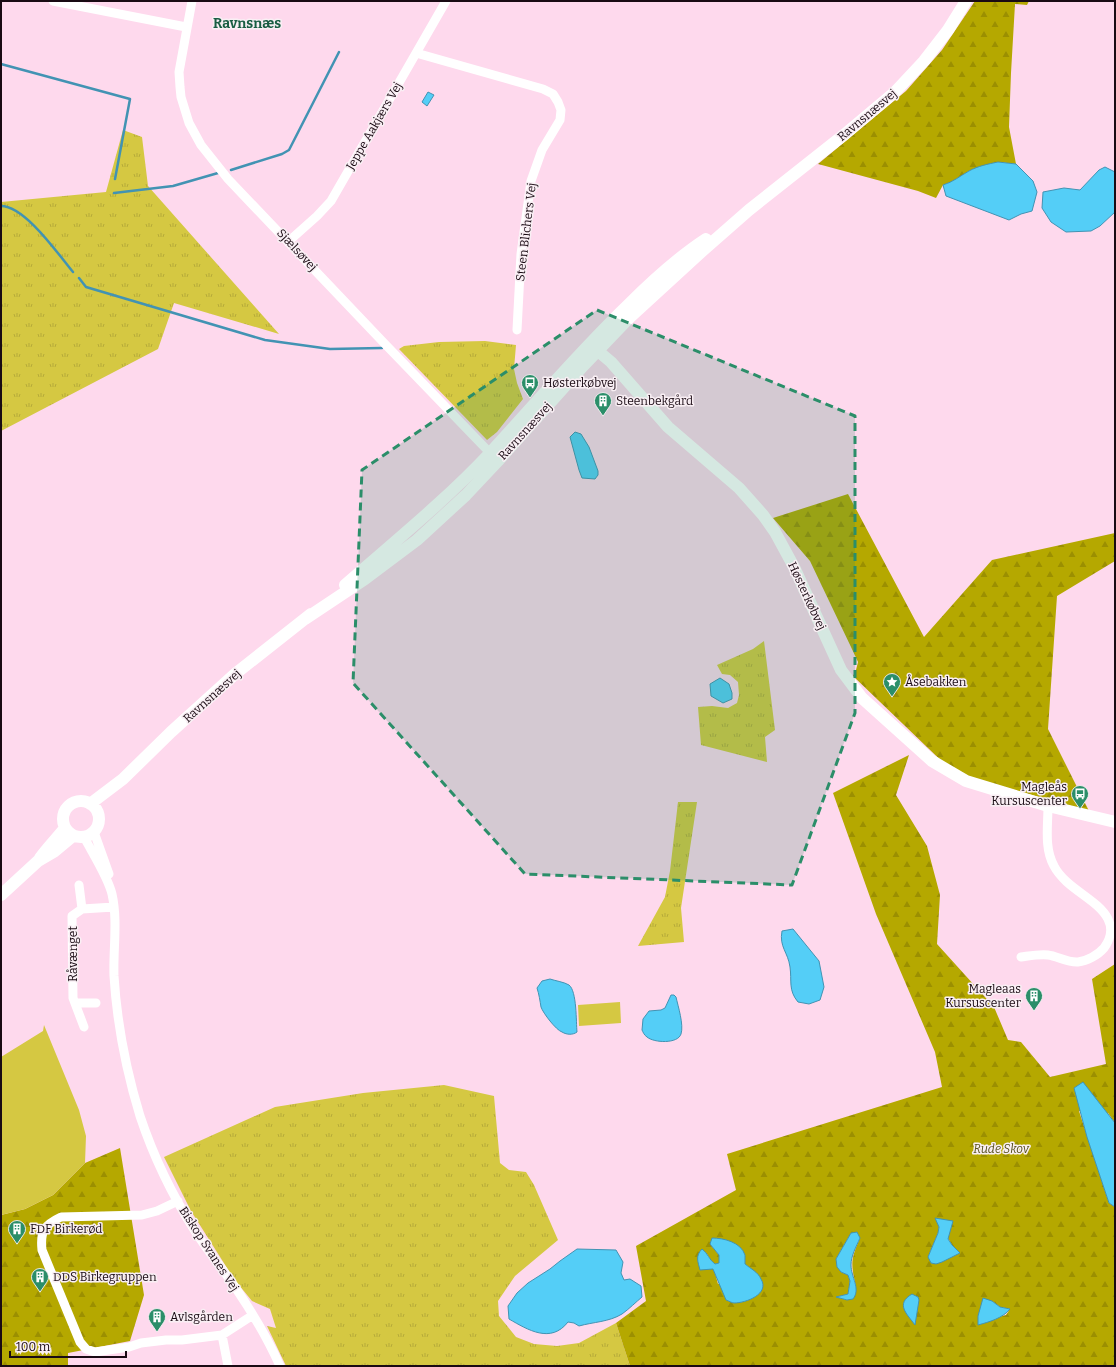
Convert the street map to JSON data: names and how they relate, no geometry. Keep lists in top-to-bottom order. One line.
{"streets":{"main road":["Ravnsnæsvej","Høsterkøbvej"],"street":["Jeppe Aakjærs Vej","Steen Blichers Vej","Sjælsøvej","Råvænget","Biskop Svanes Vej"]},"crossings":[["Ravnsnæsvej","Sjælsøvej"],["Ravnsnæsvej","Høsterkøbvej"],["Ravnsnæsvej","Biskop Svanes Vej"],["Jeppe Aakjærs Vej","Steen Blichers Vej"],["Jeppe Aakjærs Vej","Sjælsøvej"],["Råvænget","Biskop Svanes Vej"]],"districts":["Ravnsnæs"],"parks":["Rude Skov"],"places":{"bus stop":["Høsterkøbvej","Magleås Kursuscenter"],"building":["Steenbekgård","Magleaas Kursuscenter","FDF Birkerød","DDS Birkegruppen","Avlsgården"],"place":["Åsebakken"]},"scale_bar":"100 m"}
